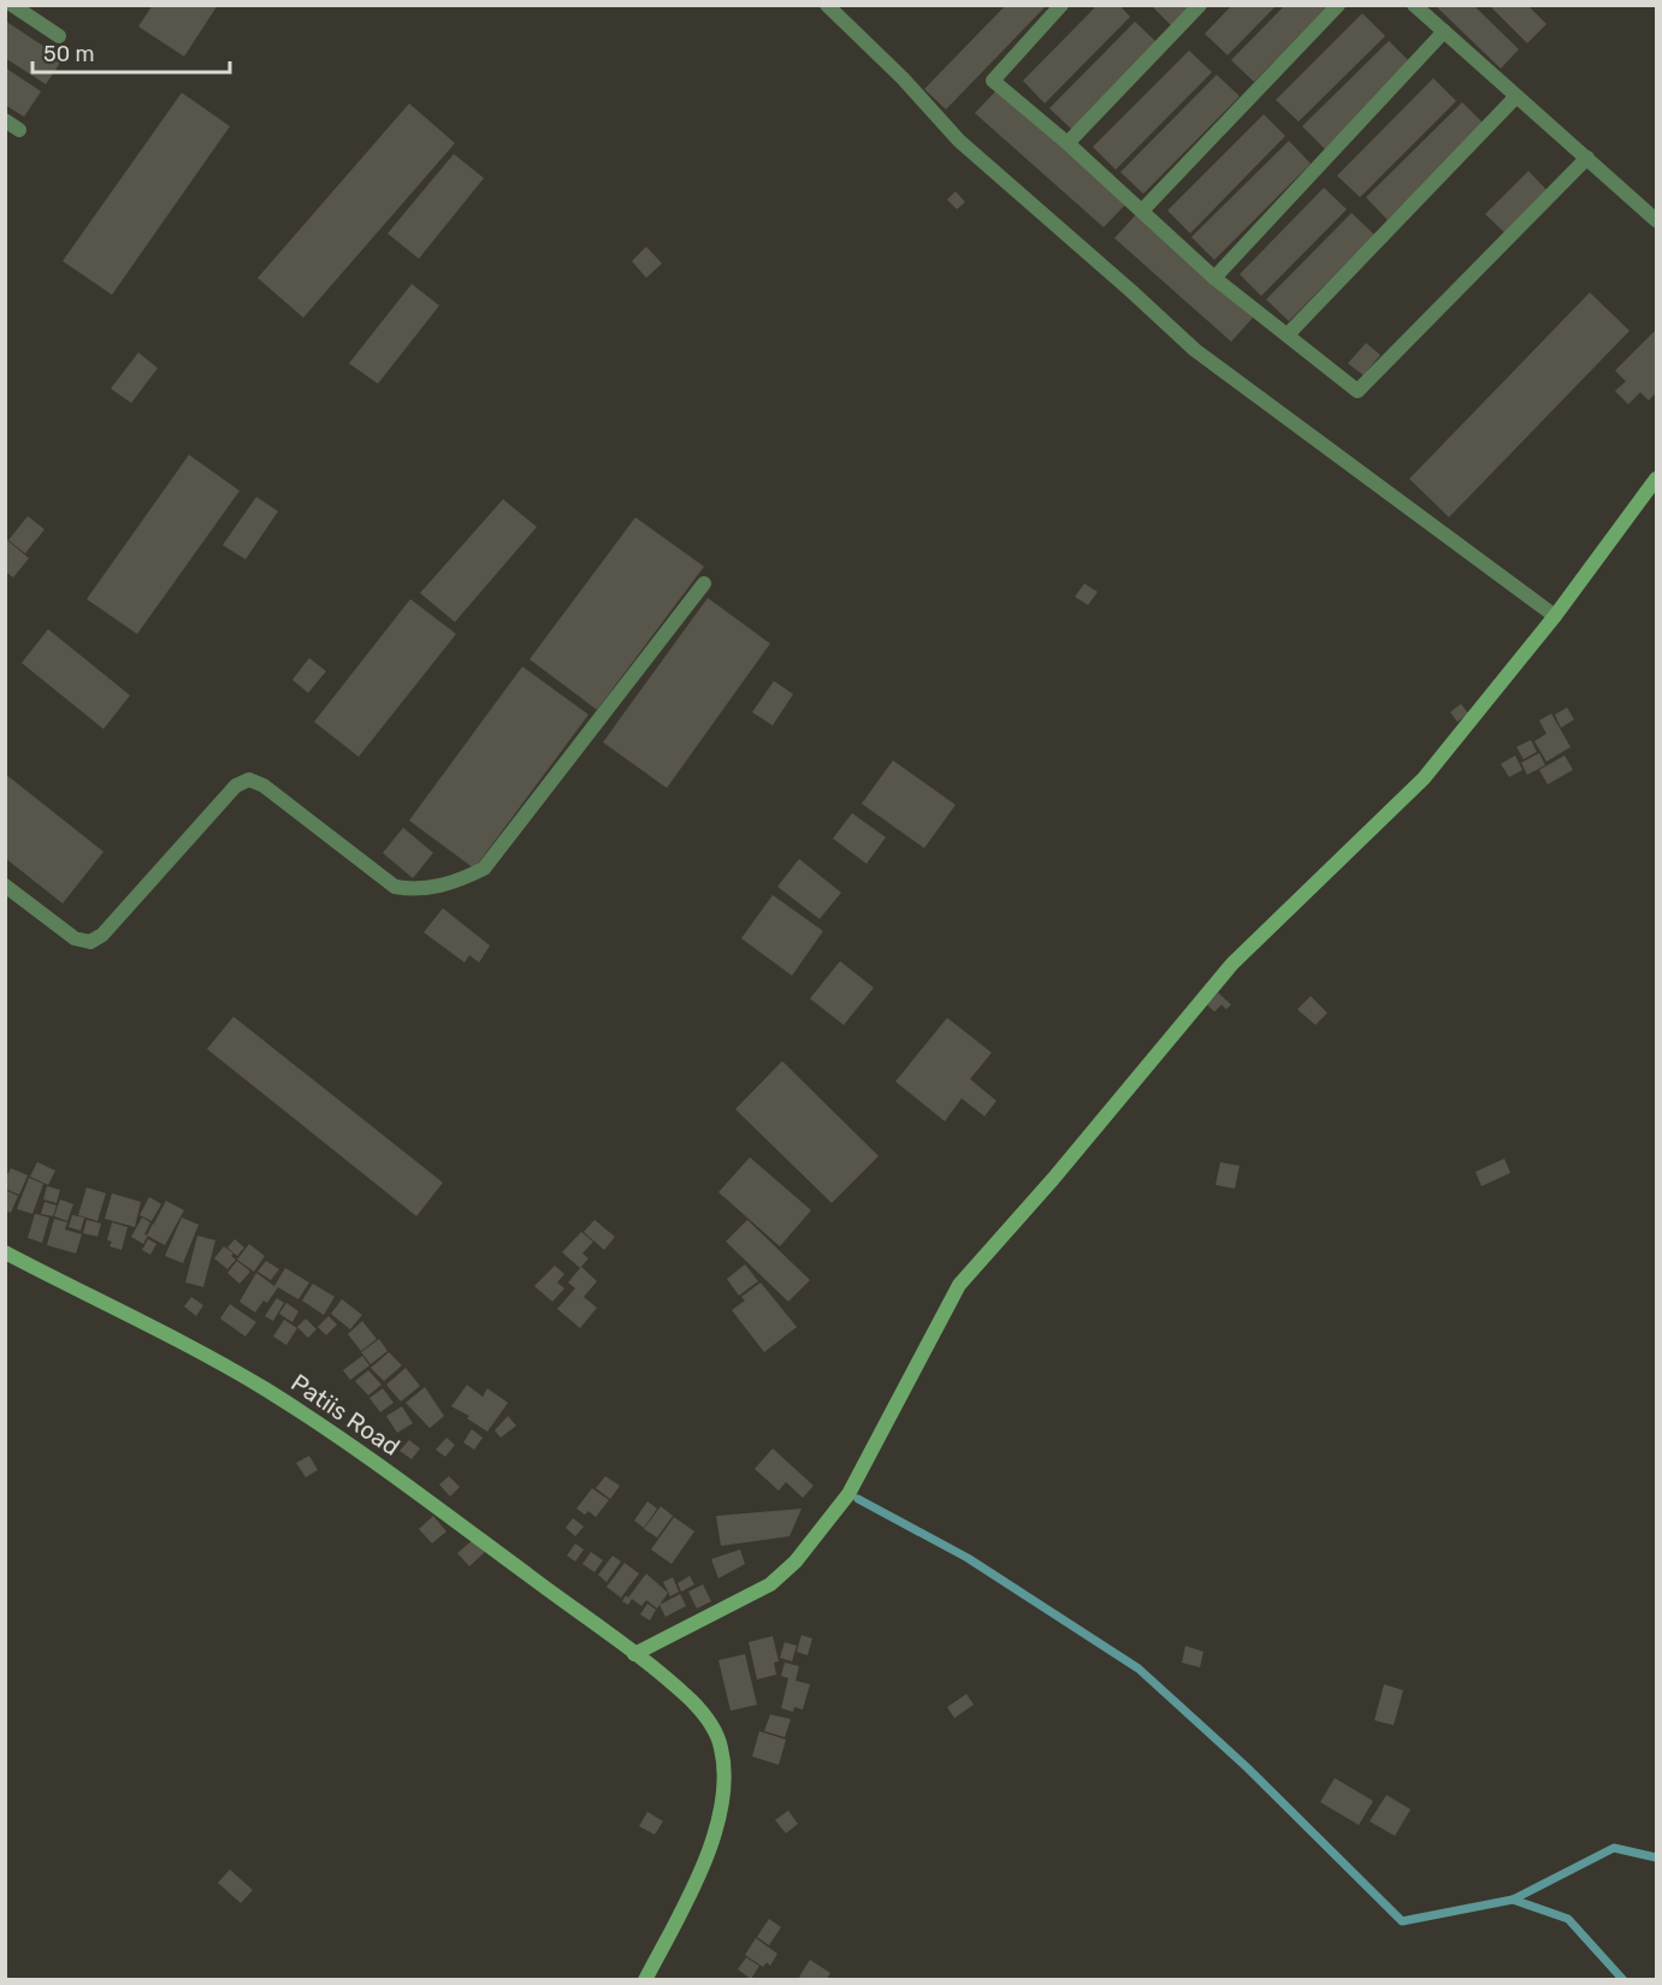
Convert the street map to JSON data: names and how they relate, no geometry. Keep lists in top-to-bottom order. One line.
{"streets":{"street":["Patiis Road"]},"scale_bar":"50 m"}
